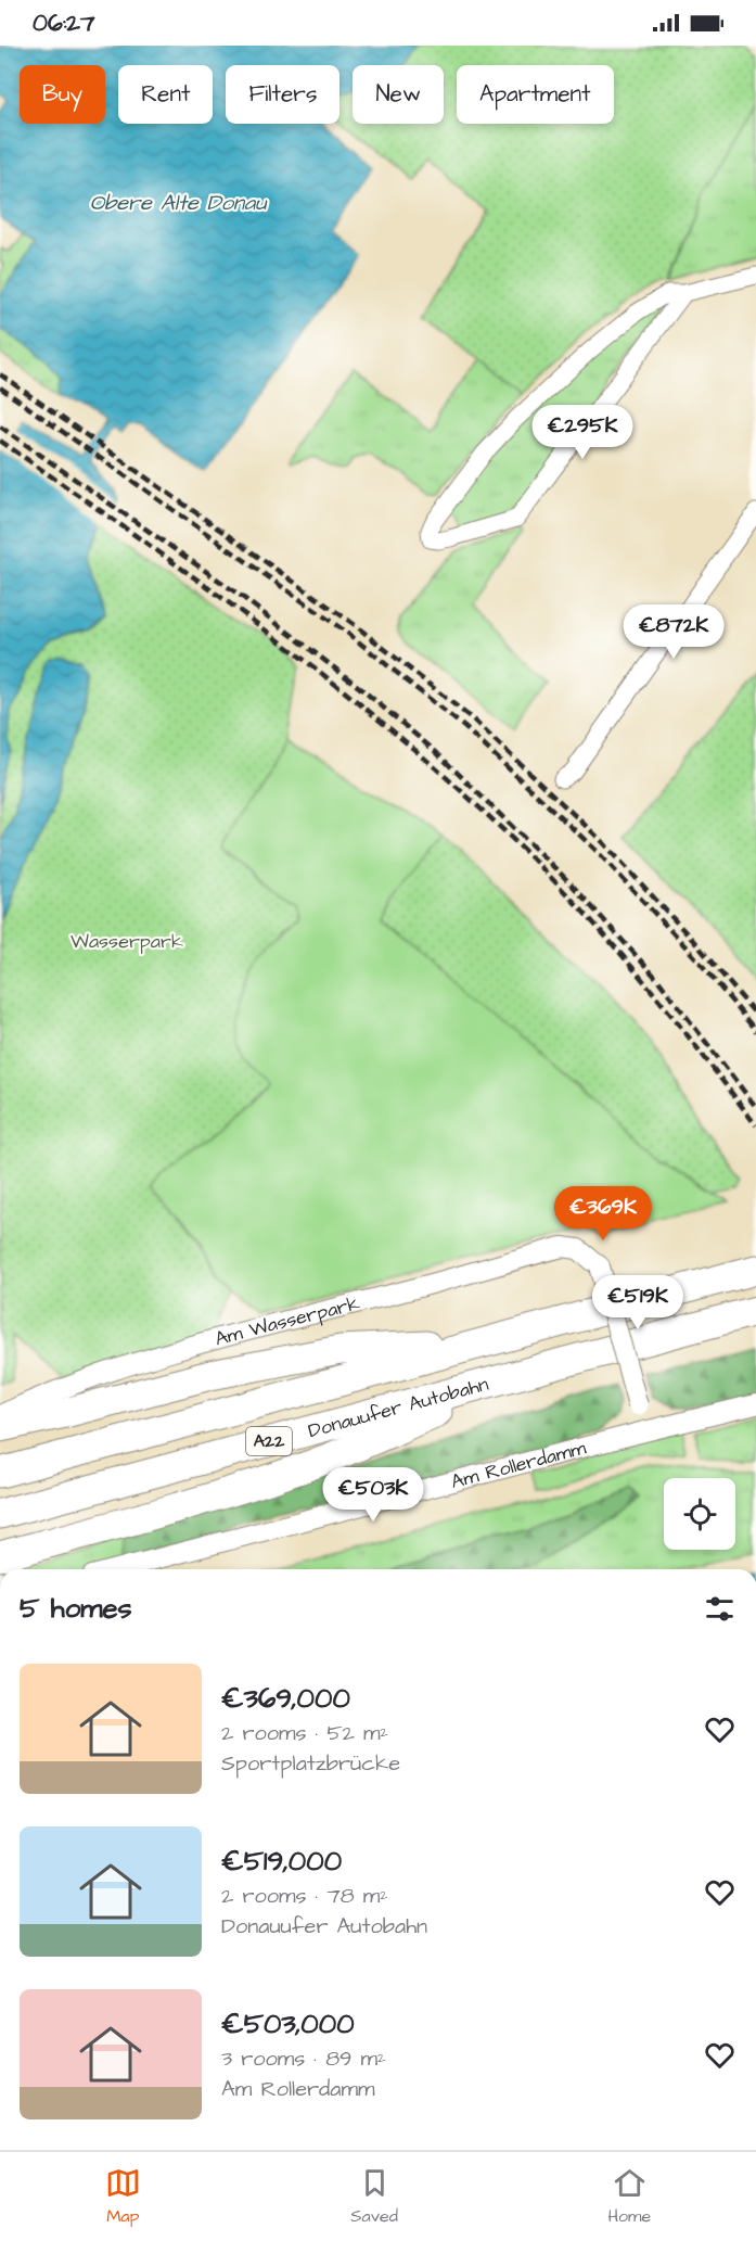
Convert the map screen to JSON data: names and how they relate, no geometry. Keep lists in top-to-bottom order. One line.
{"streets":{"highway":["Donauufer Autobahn","A22"],"street":["Am Wasserpark","Am Rollerdamm"]},"crossings":[["Am Wasserpark","Am Rollerdamm"]],"water":["Obere Alte Donau"],"parks":["Wasserpark"],"page":{"status":"06:27","chip":["Buy","Rent","Filters","New","Apartment"],"price":["€295K","€872K","€369K","€519K","€503K"],"heading":"5 homes","list":[{"name":"€369,000","note":"2 rooms · 52 m² · Sportplatzbrücke"},{"name":"€519,000","note":"2 rooms · 78 m² · Donauufer Autobahn"},{"name":"€503,000","note":"3 rooms · 89 m² · Am Rollerdamm"}],"tabs":["Map","Saved","Home"]}}
